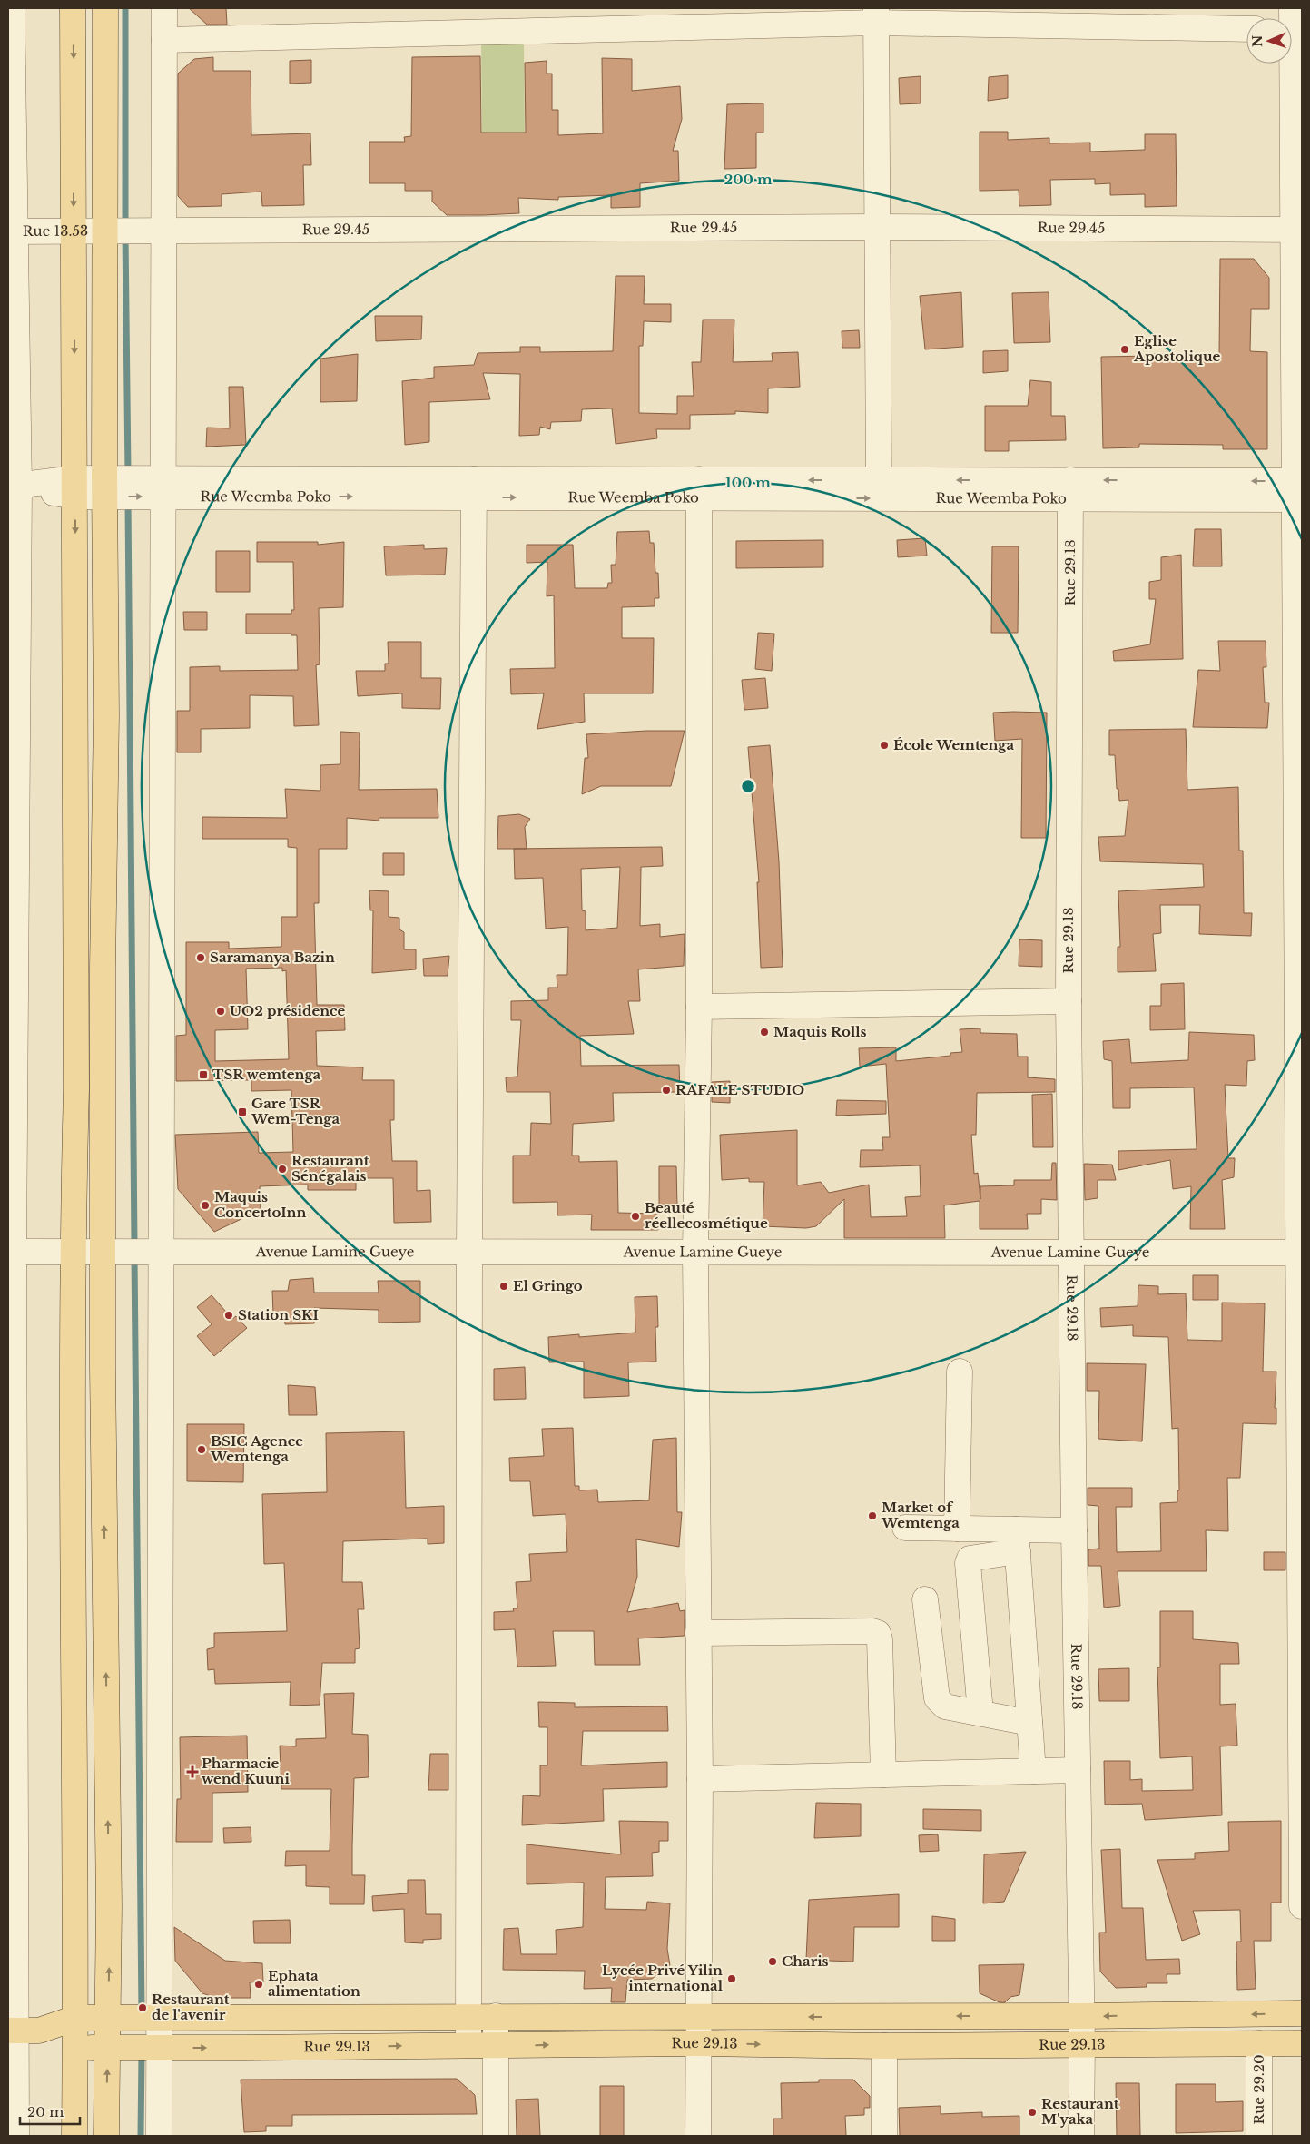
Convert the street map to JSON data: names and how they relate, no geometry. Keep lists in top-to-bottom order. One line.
{"streets":{"main road":["Rue 29.13"],"street":["Rue 29.45","Rue 13.53","Rue Weemba Poko","Rue 29.18","Avenue Lamine Gueye","Rue 29.20"]},"crossings":[["Rue 29.45","Rue 13.53"],["Rue Weemba Poko","Rue 29.18"],["Rue 29.18","Avenue Lamine Gueye"],["Rue 29.18","Rue 29.13"],["Rue 29.13","Rue 29.20"]],"places":{"other":["Eglise Apostolique","École Wemtenga","Saramanya Bazin","UO2 présidence","Maquis Rolls","RAFALE STUDIO","Restaurant Sénégalais","Maquis ConcertoInn","Beauté réellecosmétique","El Gringo","Station SKI","BSIC Agence Wemtenga","Market of Wemtenga","Charis","Lycée Privé Yilin international","Ephata alimentation","Restaurant de l'avenir","Restaurant M'yaka"],"transit":["TSR wemtenga","Gare TSR Wem-Tenga"],"health":["Pharmacie wend Kuuni"]},"scale_bar":"20 m","north":"left","rings":["200 m","100 m"]}
